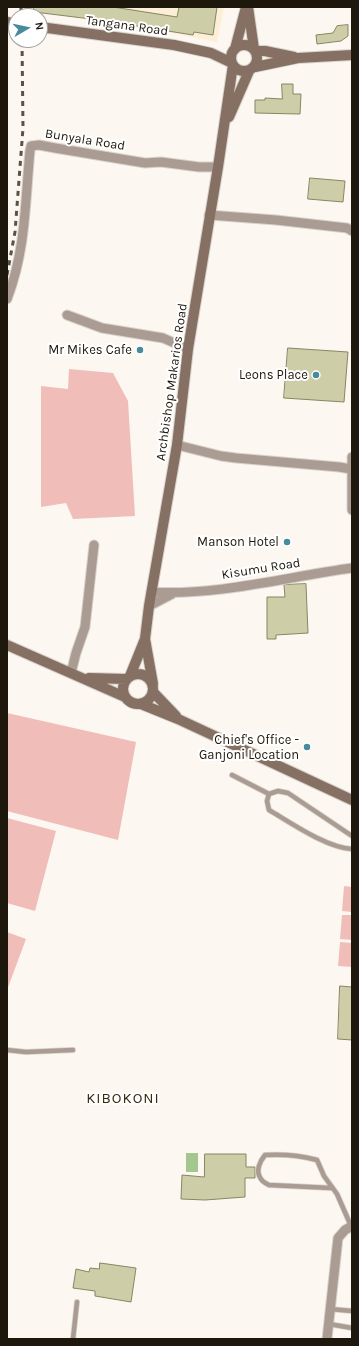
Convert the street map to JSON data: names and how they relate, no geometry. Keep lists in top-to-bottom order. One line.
{"streets":{"street":["Tangana Road","Bunyala Road","Archbishop Makarios Road","Kisumu Road"]},"crossings":[["Tangana Road","Archbishop Makarios Road"],["Bunyala Road","Archbishop Makarios Road"],["Archbishop Makarios Road","Kisumu Road"]],"districts":["KIBOKONI"],"places":["Mr Mikes Cafe","Leons Place","Manson Hotel","Chief's Office - Ganjoni Location"],"north":"right"}
